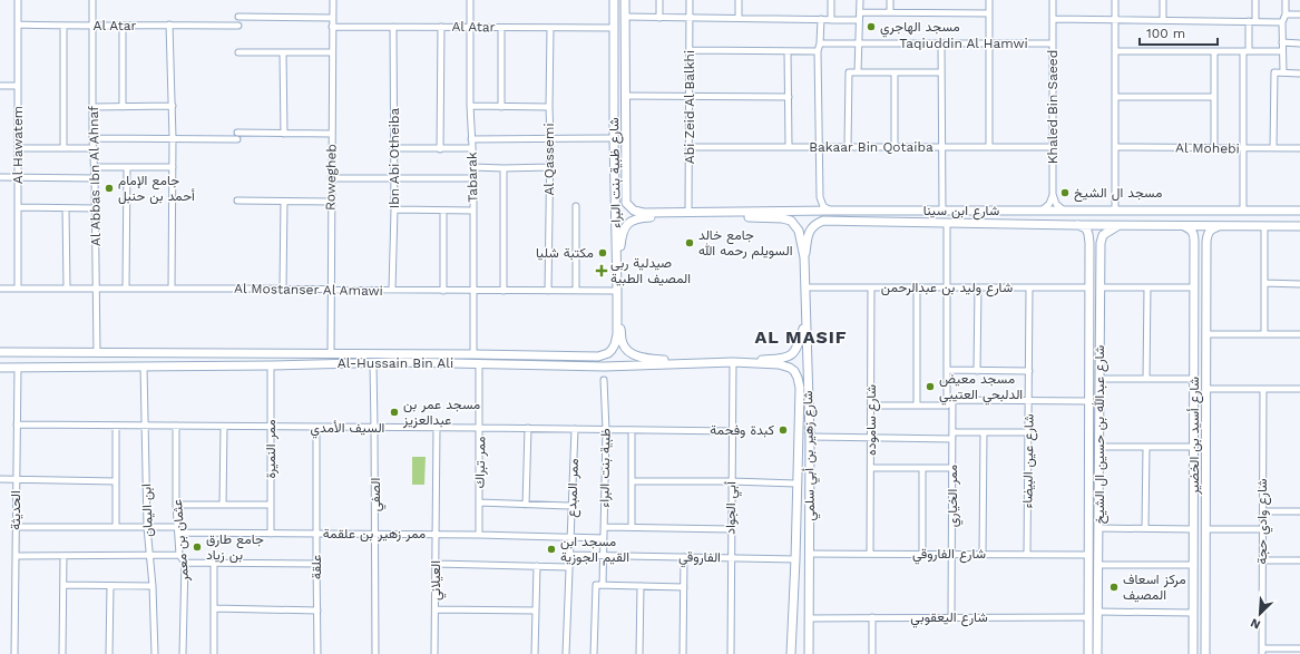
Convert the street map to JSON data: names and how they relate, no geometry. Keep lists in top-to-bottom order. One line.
{"streets":{"street":["Al Atar","Taqiuddin Al Hamwi","Abi Zeid Al Balkhi","Khaled Bin Saeed","Al Hawatem","Bakaar Bin Qotaiba","Al Mohebi","Ibn Abi Otheiba","Al Qassemi","شارع ظبية بنت البراء","Al Abbas Ibn Al Ahnaf","Rowegheb","Tabarak","شارع ابن سينا","شارع وليد بن عبدالرحمن","Al Mostanser Al Amawi","Al-Hussain Bin Ali","شارع ساموده","السيف الأمدي","شارع عبدالله بن حسين ال الشيخ","شارع أسيد بن الخضير","ممر النميرة","شارع زهير بن أبي سلمي","شارع عين البيضاء","ممر تبراك","ظبية بنت البراء","ممر المبدع","الصفي","ممر الخياري","أبي الجواد","الحديثة","ابن اليمان","شارع وادي حجة","ممر زهير بن علقمة","عثمان بن معمر","شارع الفاروقي","الفاروقي","علقة","العيلاني","شارع اليعقوبي"]},"crossings":[["Al Atar","Al Hawatem"],["Al Atar","Ibn Abi Otheiba"],["Al Atar","Al Qassemi"],["Al Atar","شارع ظبية بنت البراء"],["Al Atar","Al Abbas Ibn Al Ahnaf"],["Al Atar","Rowegheb"],["Al Atar","Tabarak"],["Taqiuddin Al Hamwi","Khaled Bin Saeed"],["Abi Zeid Al Balkhi","Bakaar Bin Qotaiba"],["Abi Zeid Al Balkhi","شارع ابن سينا"],["Khaled Bin Saeed","Bakaar Bin Qotaiba"],["Al Hawatem","Al Mostanser Al Amawi"],["Ibn Abi Otheiba","Al Mostanser Al Amawi"],["Al Qassemi","Al Mostanser Al Amawi"],["شارع ظبية بنت البراء","شارع ابن سينا"],["شارع ظبية بنت البراء","Al Mostanser Al Amawi"],["شارع ظبية بنت البراء","Al-Hussain Bin Ali"],["Al Abbas Ibn Al Ahnaf","Al Mostanser Al Amawi"],["Al Abbas Ibn Al Ahnaf","Al-Hussain Bin Ali"],["Rowegheb","Al Mostanser Al Amawi"],["Rowegheb","Al-Hussain Bin Ali"],["Tabarak","Al Mostanser Al Amawi"],["Tabarak","Al-Hussain Bin Ali"],["شارع ابن سينا","شارع زهير بن أبي سلمي"],["شارع وليد بن عبدالرحمن","شارع ساموده"],["شارع وليد بن عبدالرحمن","شارع عبدالله بن حسين ال الشيخ"],["شارع وليد بن عبدالرحمن","شارع زهير بن أبي سلمي"],["شارع وليد بن عبدالرحمن","شارع عين البيضاء"],["Al-Hussain Bin Ali","ممر النميرة"],["Al-Hussain Bin Ali","شارع زهير بن أبي سلمي"],["Al-Hussain Bin Ali","ممر تبراك"],["Al-Hussain Bin Ali","الصفي"],["Al-Hussain Bin Ali","أبي الجواد"],["Al-Hussain Bin Ali","الحديثة"],["Al-Hussain Bin Ali","ابن اليمان"],["شارع ساموده","شارع الفاروقي"],["السيف الأمدي","ممر النميرة"],["السيف الأمدي","ممر تبراك"],["السيف الأمدي","ظبية بنت البراء"],["السيف الأمدي","ممر المبدع"],["السيف الأمدي","الصفي"],["السيف الأمدي","أبي الجواد"],["السيف الأمدي","الحديثة"],["السيف الأمدي","ابن اليمان"],["السيف الأمدي","عثمان بن معمر"],["السيف الأمدي","علقة"],["السيف الأمدي","العيلاني"],["شارع عبدالله بن حسين ال الشيخ","شارع الفاروقي"],["شارع عبدالله بن حسين ال الشيخ","شارع اليعقوبي"],["ممر النميرة","ممر زهير بن علقمة"],["شارع زهير بن أبي سلمي","شارع الفاروقي"],["شارع زهير بن أبي سلمي","الفاروقي"],["شارع زهير بن أبي سلمي","شارع اليعقوبي"],["شارع عين البيضاء","شارع الفاروقي"],["ممر تبراك","ممر زهير بن علقمة"],["ظبية بنت البراء","ممر زهير بن علقمة"],["ظبية بنت البراء","الفاروقي"],["ممر المبدع","ممر زهير بن علقمة"],["ممر المبدع","الفاروقي"],["الصفي","ممر زهير بن علقمة"],["ممر الخياري","شارع الفاروقي"],["ممر الخياري","شارع اليعقوبي"],["أبي الجواد","الفاروقي"],["الحديثة","ممر زهير بن علقمة"],["ابن اليمان","ممر زهير بن علقمة"],["ممر زهير بن علقمة","عثمان بن معمر"],["ممر زهير بن علقمة","علقة"],["ممر زهير بن علقمة","العيلاني"]],"districts":["AL MASIF"],"places":{"other":["مسجد الهاجري","جامع الإمام أحمد بن حنبل","مسجد ال الشيخ","جامع خالد السويلم رحمه الله","مكتبة شليا","مسجد معيض الدلبحي العتيبي","مسجد عمر بن عبدالعزيز","كبدة وفحمة","جامع طارق بن زياد","مسجد ابن القيم الجوزية","مركز اسعاف المصيف"],"health":["صيدلية ربى المصيف الطبية"]},"scale_bar":"100 m","north":"bottom left"}
